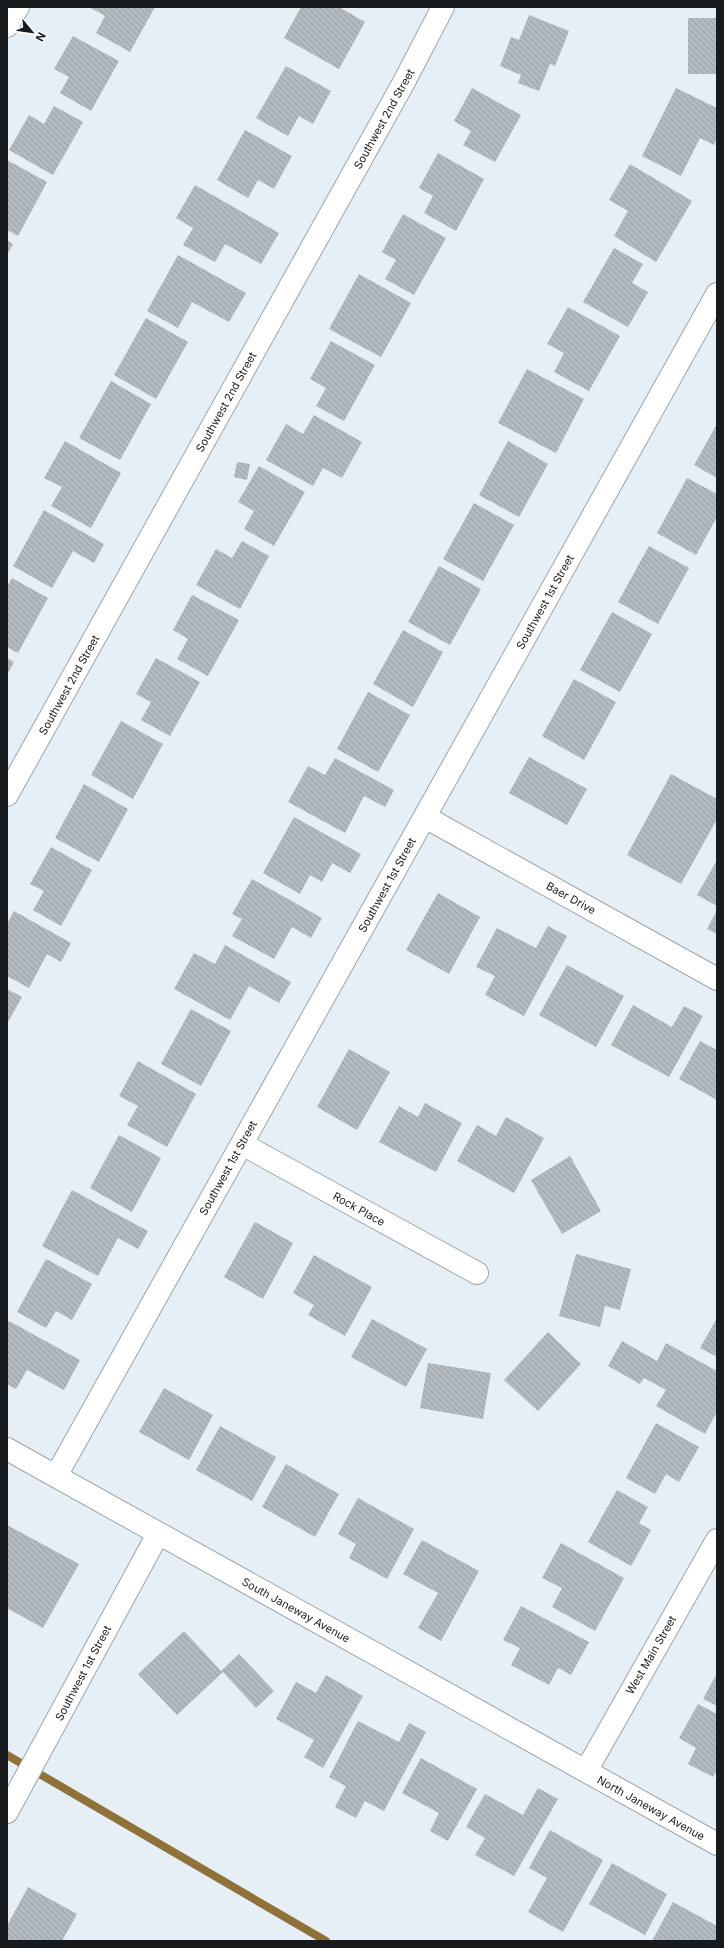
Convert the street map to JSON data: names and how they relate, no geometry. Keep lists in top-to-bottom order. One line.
{"streets":{"street":["Southwest 2nd Street","Southwest 1st Street","Baer Drive","Rock Place","South Janeway Avenue","West Main Street","North Janeway Avenue"]},"crossings":[["Southwest 1st Street","Baer Drive"],["Southwest 1st Street","Rock Place"],["Southwest 1st Street","South Janeway Avenue"],["South Janeway Avenue","West Main Street"],["South Janeway Avenue","North Janeway Avenue"],["West Main Street","North Janeway Avenue"]],"north":"bottom right"}
